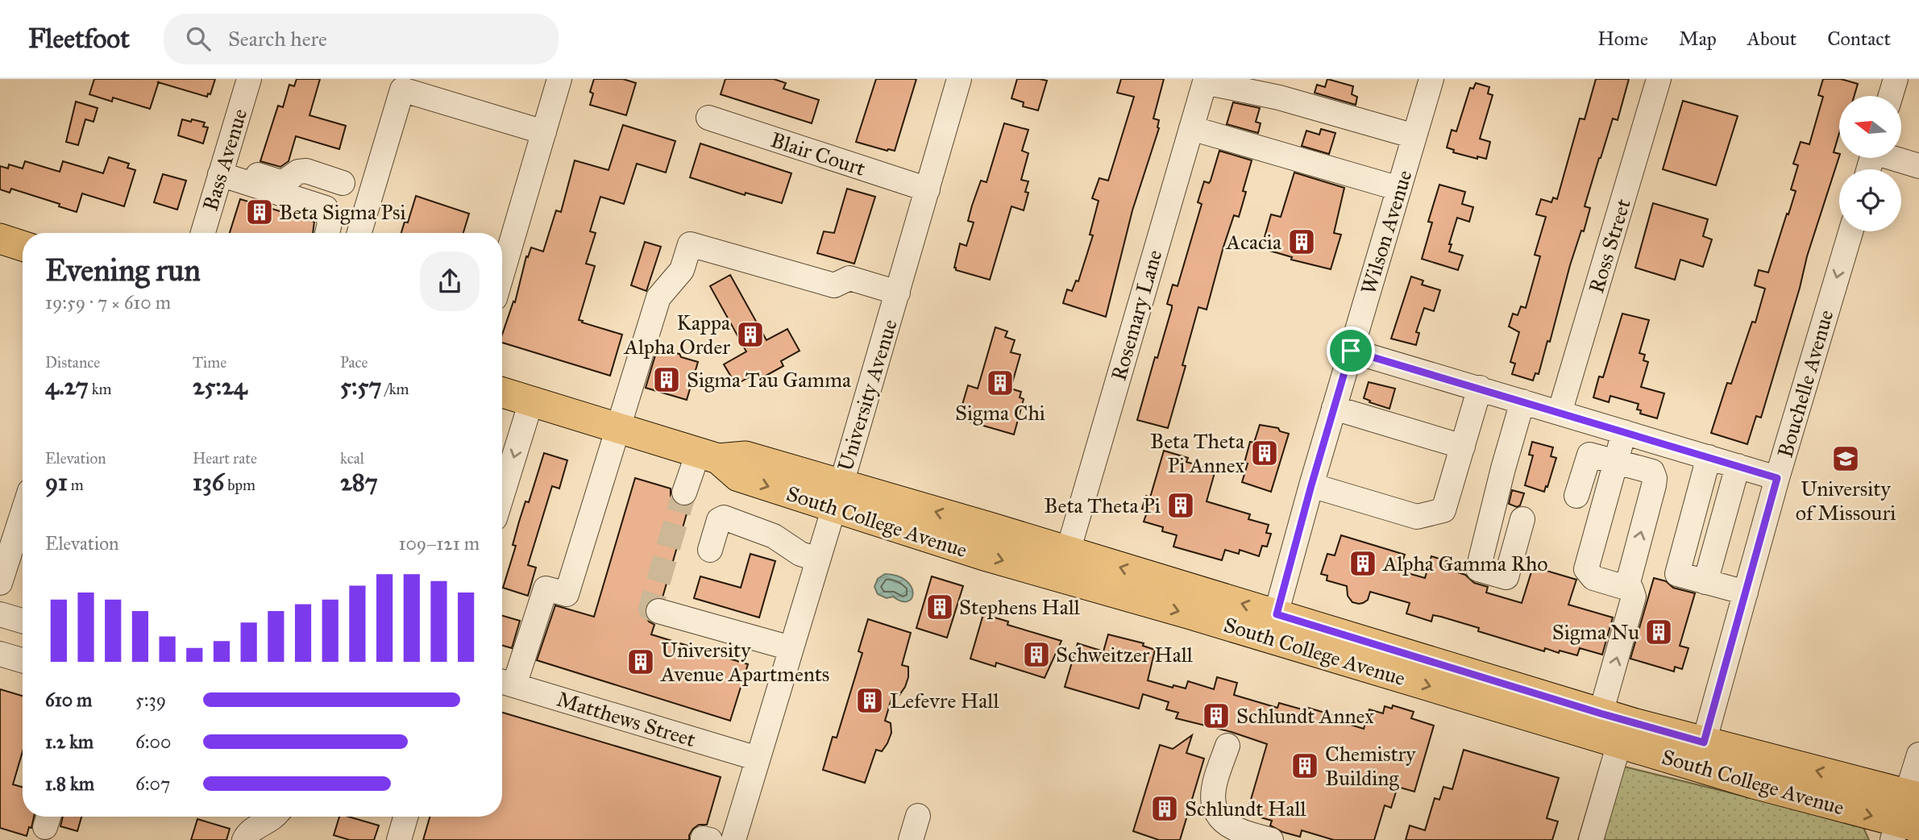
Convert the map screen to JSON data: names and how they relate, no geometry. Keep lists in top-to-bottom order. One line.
{"streets":{"main road":["South College Avenue"],"street":["Blair Court","Bass Avenue","Wilson Avenue","Ross Street","Rosemary Lane","Bouchelle Avenue","University Avenue","Matthews Street"]},"crossings":[["Blair Court","University Avenue"],["Wilson Avenue","South College Avenue"],["Rosemary Lane","South College Avenue"],["Bouchelle Avenue","South College Avenue"],["University Avenue","South College Avenue"],["University Avenue","Matthews Street"]],"one_way":["Bouchelle Avenue"],"places":{"building":["Beta Sigma Psi","Acacia","Kappa Alpha Order","Sigma Tau Gamma","Sigma Chi","Beta Theta Pi Annex","Beta Theta Pi","Alpha Gamma Rho","Stephens Hall","Sigma Nu","Schweitzer Hall","University Avenue Apartments","Lefevre Hall","Schlundt Annex","Chemistry Building","Schlundt Hall"],"school or university":["University of Missouri"]},"north":"left","page":{"header":"Fleetfoot","search":"Search here","nav":["Home","Map","About","Contact"],"heading":["Evening run","19:59 · 7 × 610 m"],"stats":[["Distance","4.27 km"],["Time","25:24"],["Pace","5:57 /km"],["Elevation","91 m"],["Heart rate","136 bpm"],["kcal","287"]],"chart":["Elevation","109–121 m"],"list":[{"name":"610 m","note":"5:39"},{"name":"1.2 km","note":"6:00"},{"name":"1.8 km","note":"6:07"}]}}
